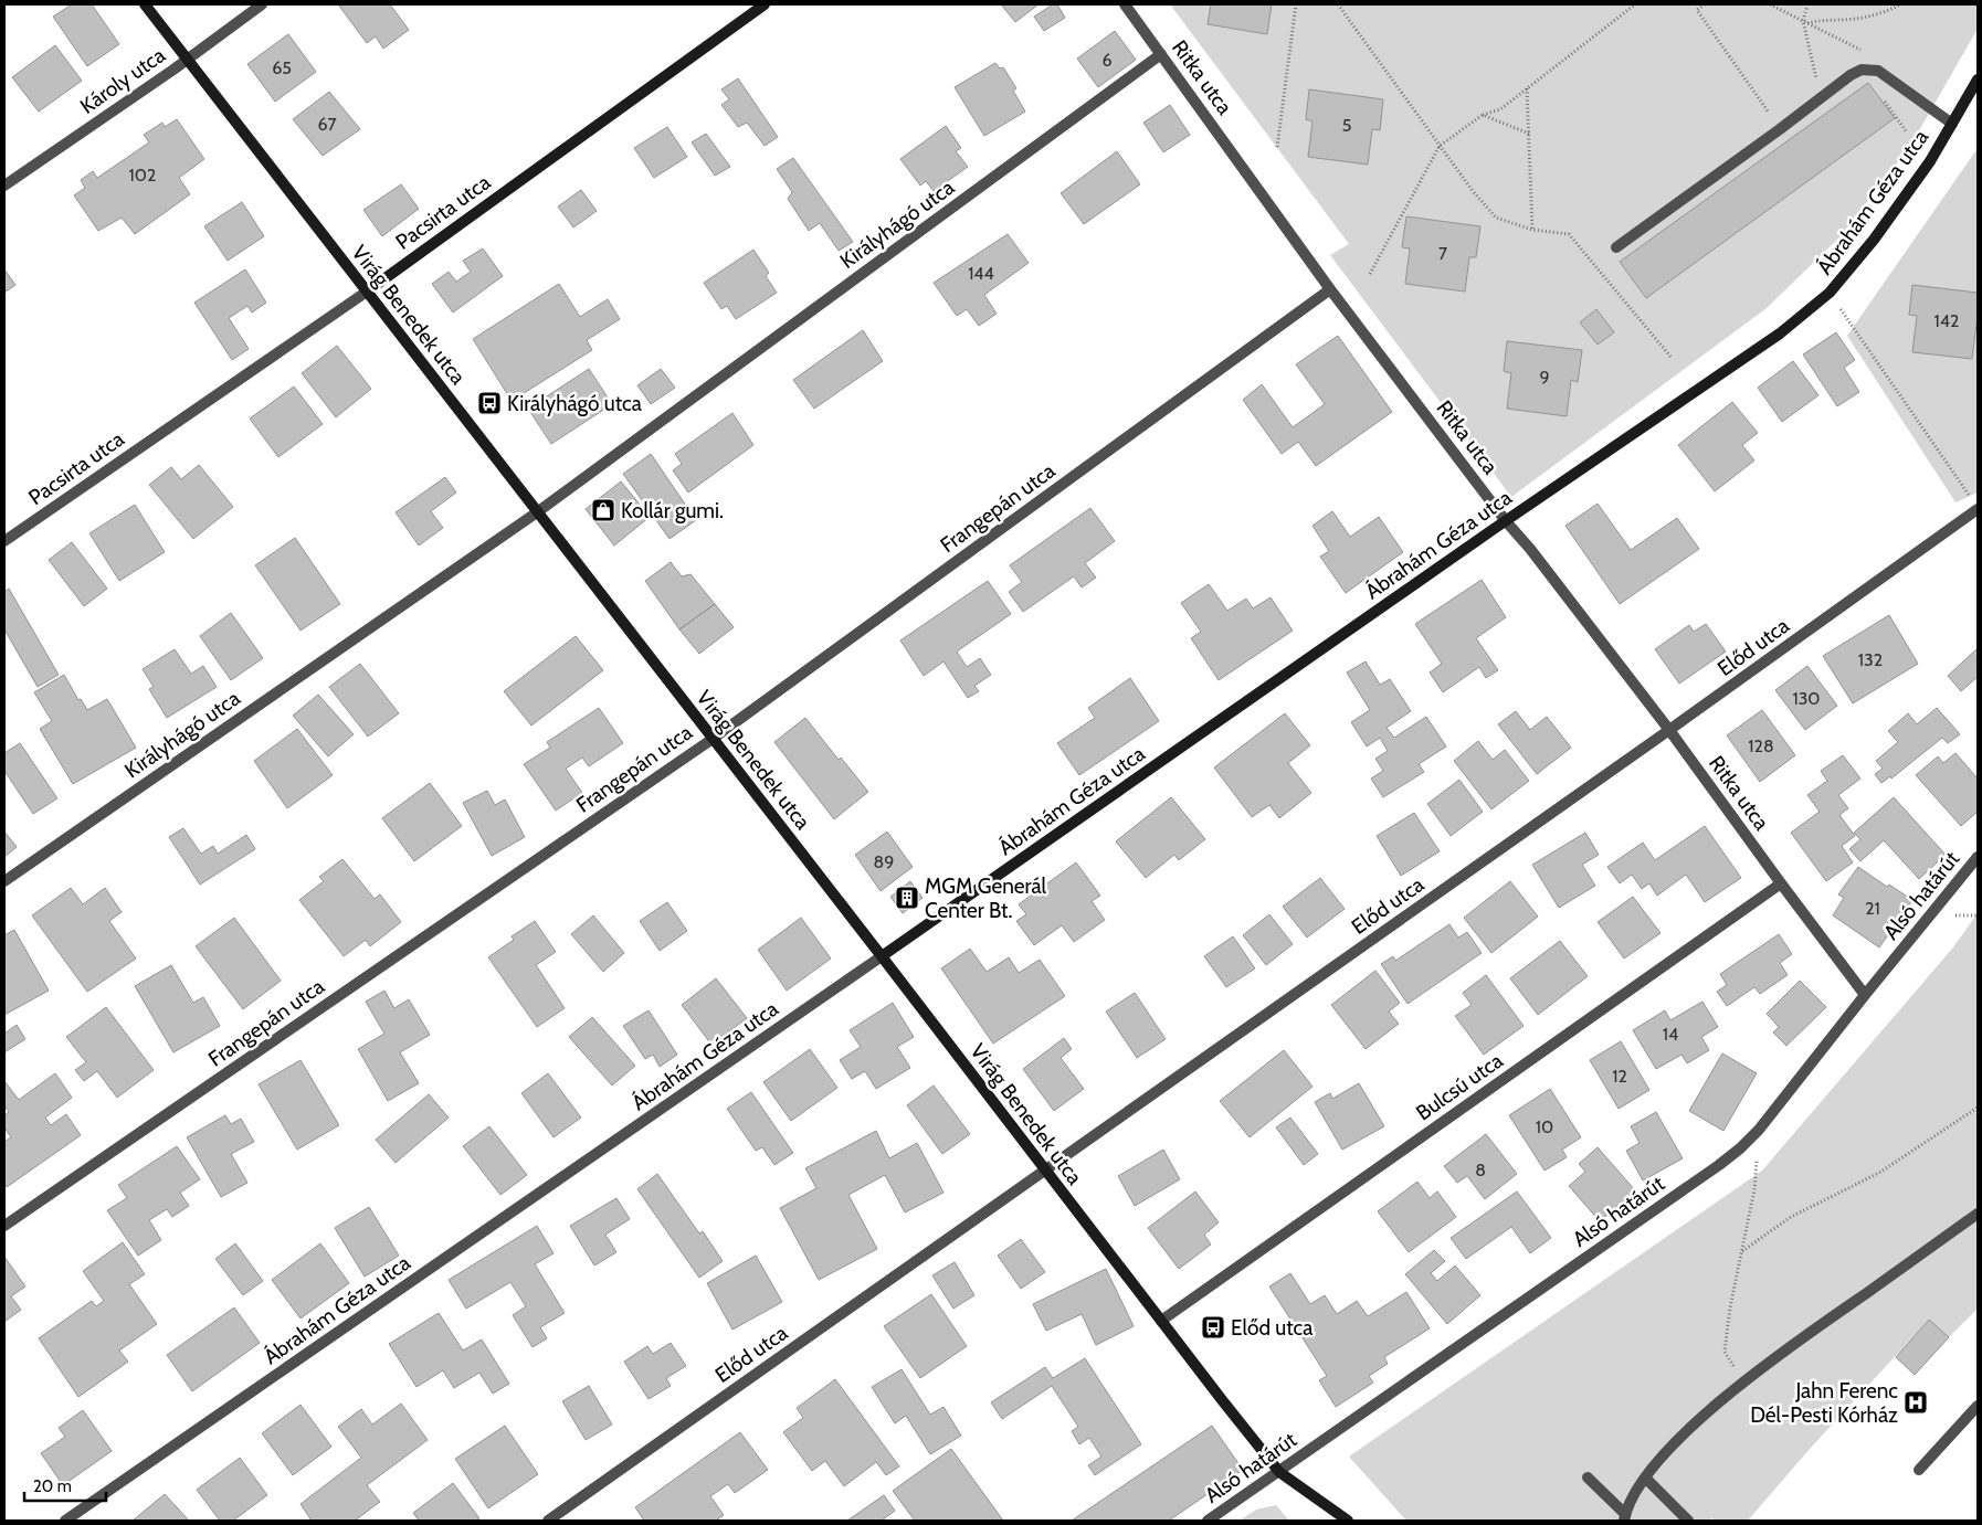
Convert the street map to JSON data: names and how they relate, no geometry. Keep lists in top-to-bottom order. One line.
{"streets":{"street":["Ritka utca","Károly utca","Ábrahám Géza utca","Pacsirta utca","Királyhágó utca","Virág Benedek utca","Frangepán utca","Előd utca","Alsó határút","Bulcsú utca"]},"crossings":[["Ritka utca","Ábrahám Géza utca"],["Ritka utca","Királyhágó utca"],["Ritka utca","Frangepán utca"],["Ritka utca","Előd utca"],["Ritka utca","Alsó határút"],["Ritka utca","Bulcsú utca"],["Károly utca","Virág Benedek utca"],["Ábrahám Géza utca","Virág Benedek utca"],["Pacsirta utca","Virág Benedek utca"],["Királyhágó utca","Virág Benedek utca"],["Virág Benedek utca","Frangepán utca"],["Virág Benedek utca","Előd utca"],["Virág Benedek utca","Alsó határút"],["Virág Benedek utca","Bulcsú utca"]],"places":{"bus stop":["Királyhágó utca","Előd utca"],"shop":["Kollár gumi."],"building":["MGM Generál Center Bt."],"hospital":["Jahn Ferenc Dél-Pesti Kórház"]},"house_numbers":["6","65","67","5","102","7","144","142","9","132","130","128","89","21","14","12","10","8"],"scale_bar":"20 m"}
